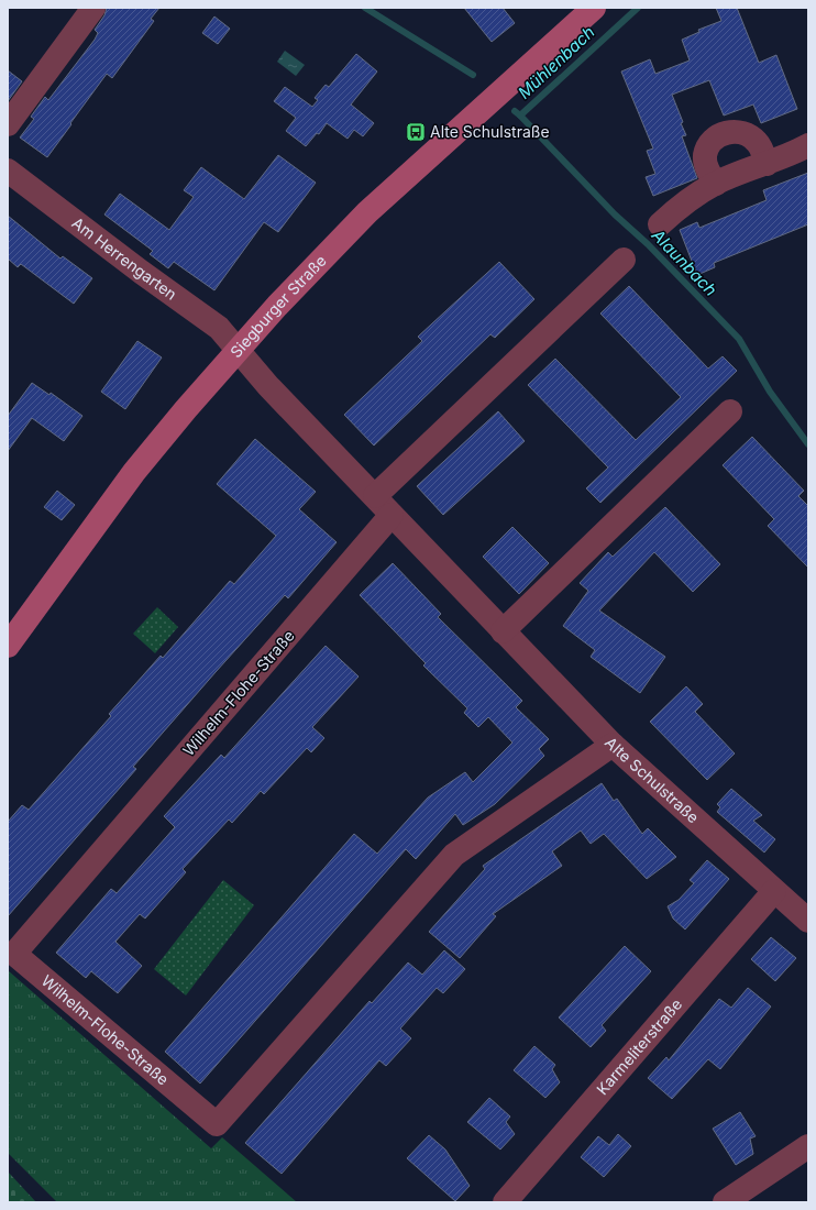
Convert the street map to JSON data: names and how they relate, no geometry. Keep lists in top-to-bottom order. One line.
{"streets":{"main road":["Siegburger Straße"],"street":["Am Herrengarten","Wilhelm-Flohe-Straße","Alte Schulstraße","Karmeliterstraße"]},"crossings":[["Am Herrengarten","Siegburger Straße"],["Am Herrengarten","Alte Schulstraße"],["Siegburger Straße","Alte Schulstraße"],["Wilhelm-Flohe-Straße","Alte Schulstraße"],["Alte Schulstraße","Karmeliterstraße"]],"water":["Mühlenbach","Alaunbach"],"places":{"bus stop":["Alte Schulstraße"]}}
